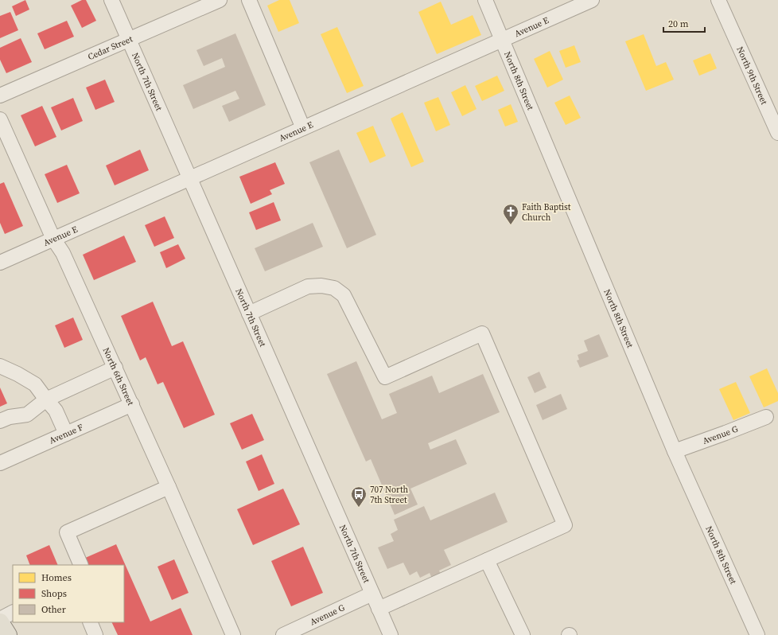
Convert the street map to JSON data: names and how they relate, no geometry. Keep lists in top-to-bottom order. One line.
{"streets":{"street":["Avenue E","Cedar Street","North 9th Street","North 8th Street","North 7th Street","North 6th Street","Avenue F","Avenue G"]},"crossings":[["Avenue E","North 8th Street"],["Avenue E","North 7th Street"],["Avenue E","North 6th Street"],["Cedar Street","North 7th Street"],["North 8th Street","Avenue G"],["North 7th Street","Avenue G"],["North 6th Street","Avenue F"]],"places":{"church":["Faith Baptist Church"],"bus stop":["707 North 7th Street"]},"legend":["Homes","Shops","Other"],"scale_bar":"20 m"}
